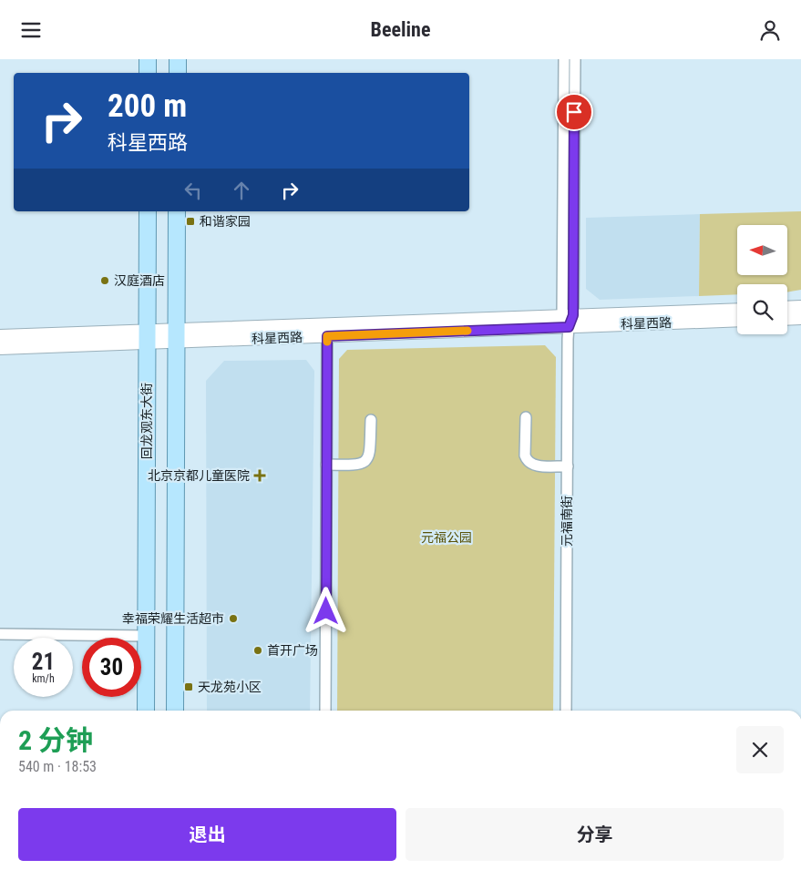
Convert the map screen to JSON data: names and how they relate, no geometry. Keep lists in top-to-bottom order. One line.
{"streets":{"main road":["回龙观东大街"],"street":["科星西路","元福南街"]},"crossings":[["科星西路","回龙观东大街"],["科星西路","元福南街"]],"parks":["元福公园"],"places":{"transit":["和谐家园","天龙苑小区"],"other":["汉庭酒店","幸福荣耀生活超市","首开广场"],"health":["北京京都儿童医院"]},"north":"left","page":{"header":"Beeline","turn":["200 m","科星西路"],"speed":"21 km/h","limit":"30","heading":["2 分钟","540 m · 18:53"],"buttons":["退出","分享"]}}
